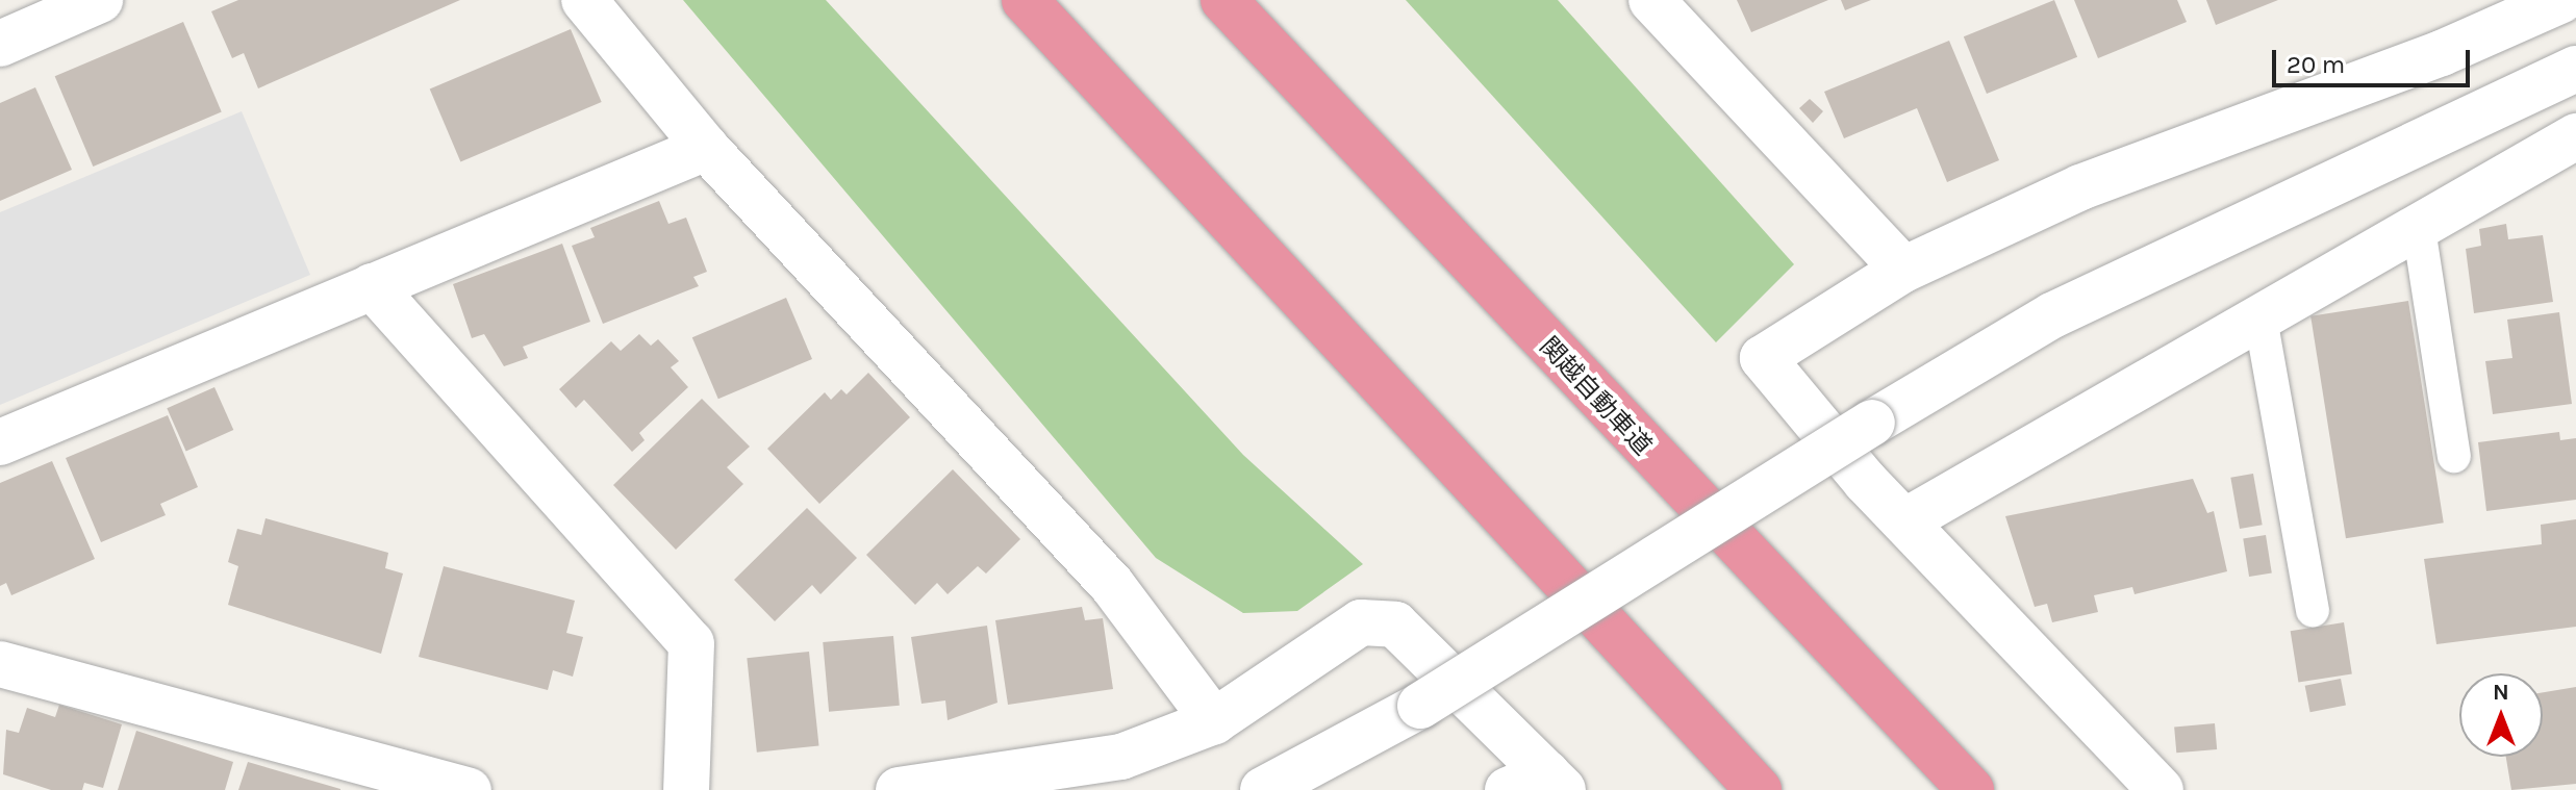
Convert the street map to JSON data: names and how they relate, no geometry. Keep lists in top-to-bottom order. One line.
{"streets":{"highway":["関越自動車道"]},"scale_bar":"20 m","north":"top"}
